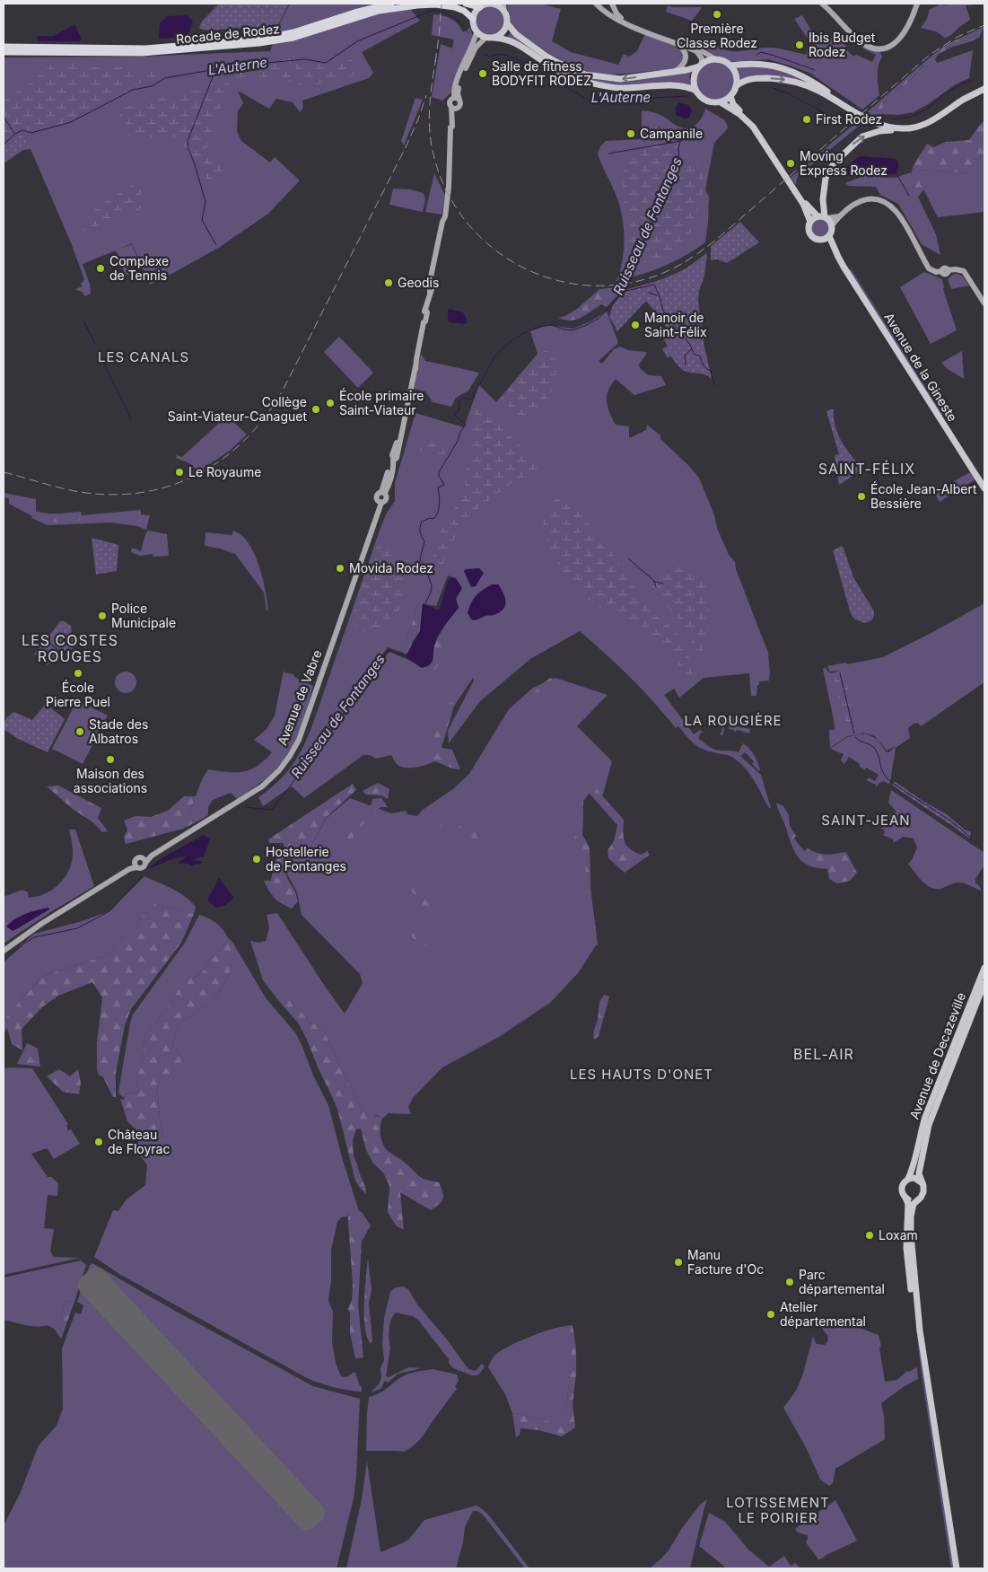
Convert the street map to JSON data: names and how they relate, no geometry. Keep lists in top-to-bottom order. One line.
{"streets":{"highway":["Rocade de Rodez"],"main road":["Avenue de la Gineste","Avenue de Vabre","Avenue de Decazeville"]},"districts":["LES CANALS","SAINT-FÉLIX","LES COSTES ROUGES","LA ROUGIÈRE","SAINT-JEAN","BEL-AIR","LES HAUTS D'ONET","LOTISSEMENT LE POIRIER"],"water":["L'Auterne","Ruisseau de Fontanges"],"places":["Première Classe Rodez","Ibis Budget Rodez","Salle de fitness BODYFIT RODEZ","First Rodez","Campanile","Moving Express Rodez","Complexe de Tennis","Geodis","Manoir de Saint-Félix","École primaire Saint-Viateur","Collège Saint-Viateur-Canaguet","Le Royaume","École Jean-Albert Bessière","Movida Rodez","Police Municipale","École Pierre Puel","Stade des Albatros","Maison des associations","Hostellerie de Fontanges","Château de Floyrac","Loxam","Manu Facture d'Oc","Parc départemental","Atelier départemental"]}
